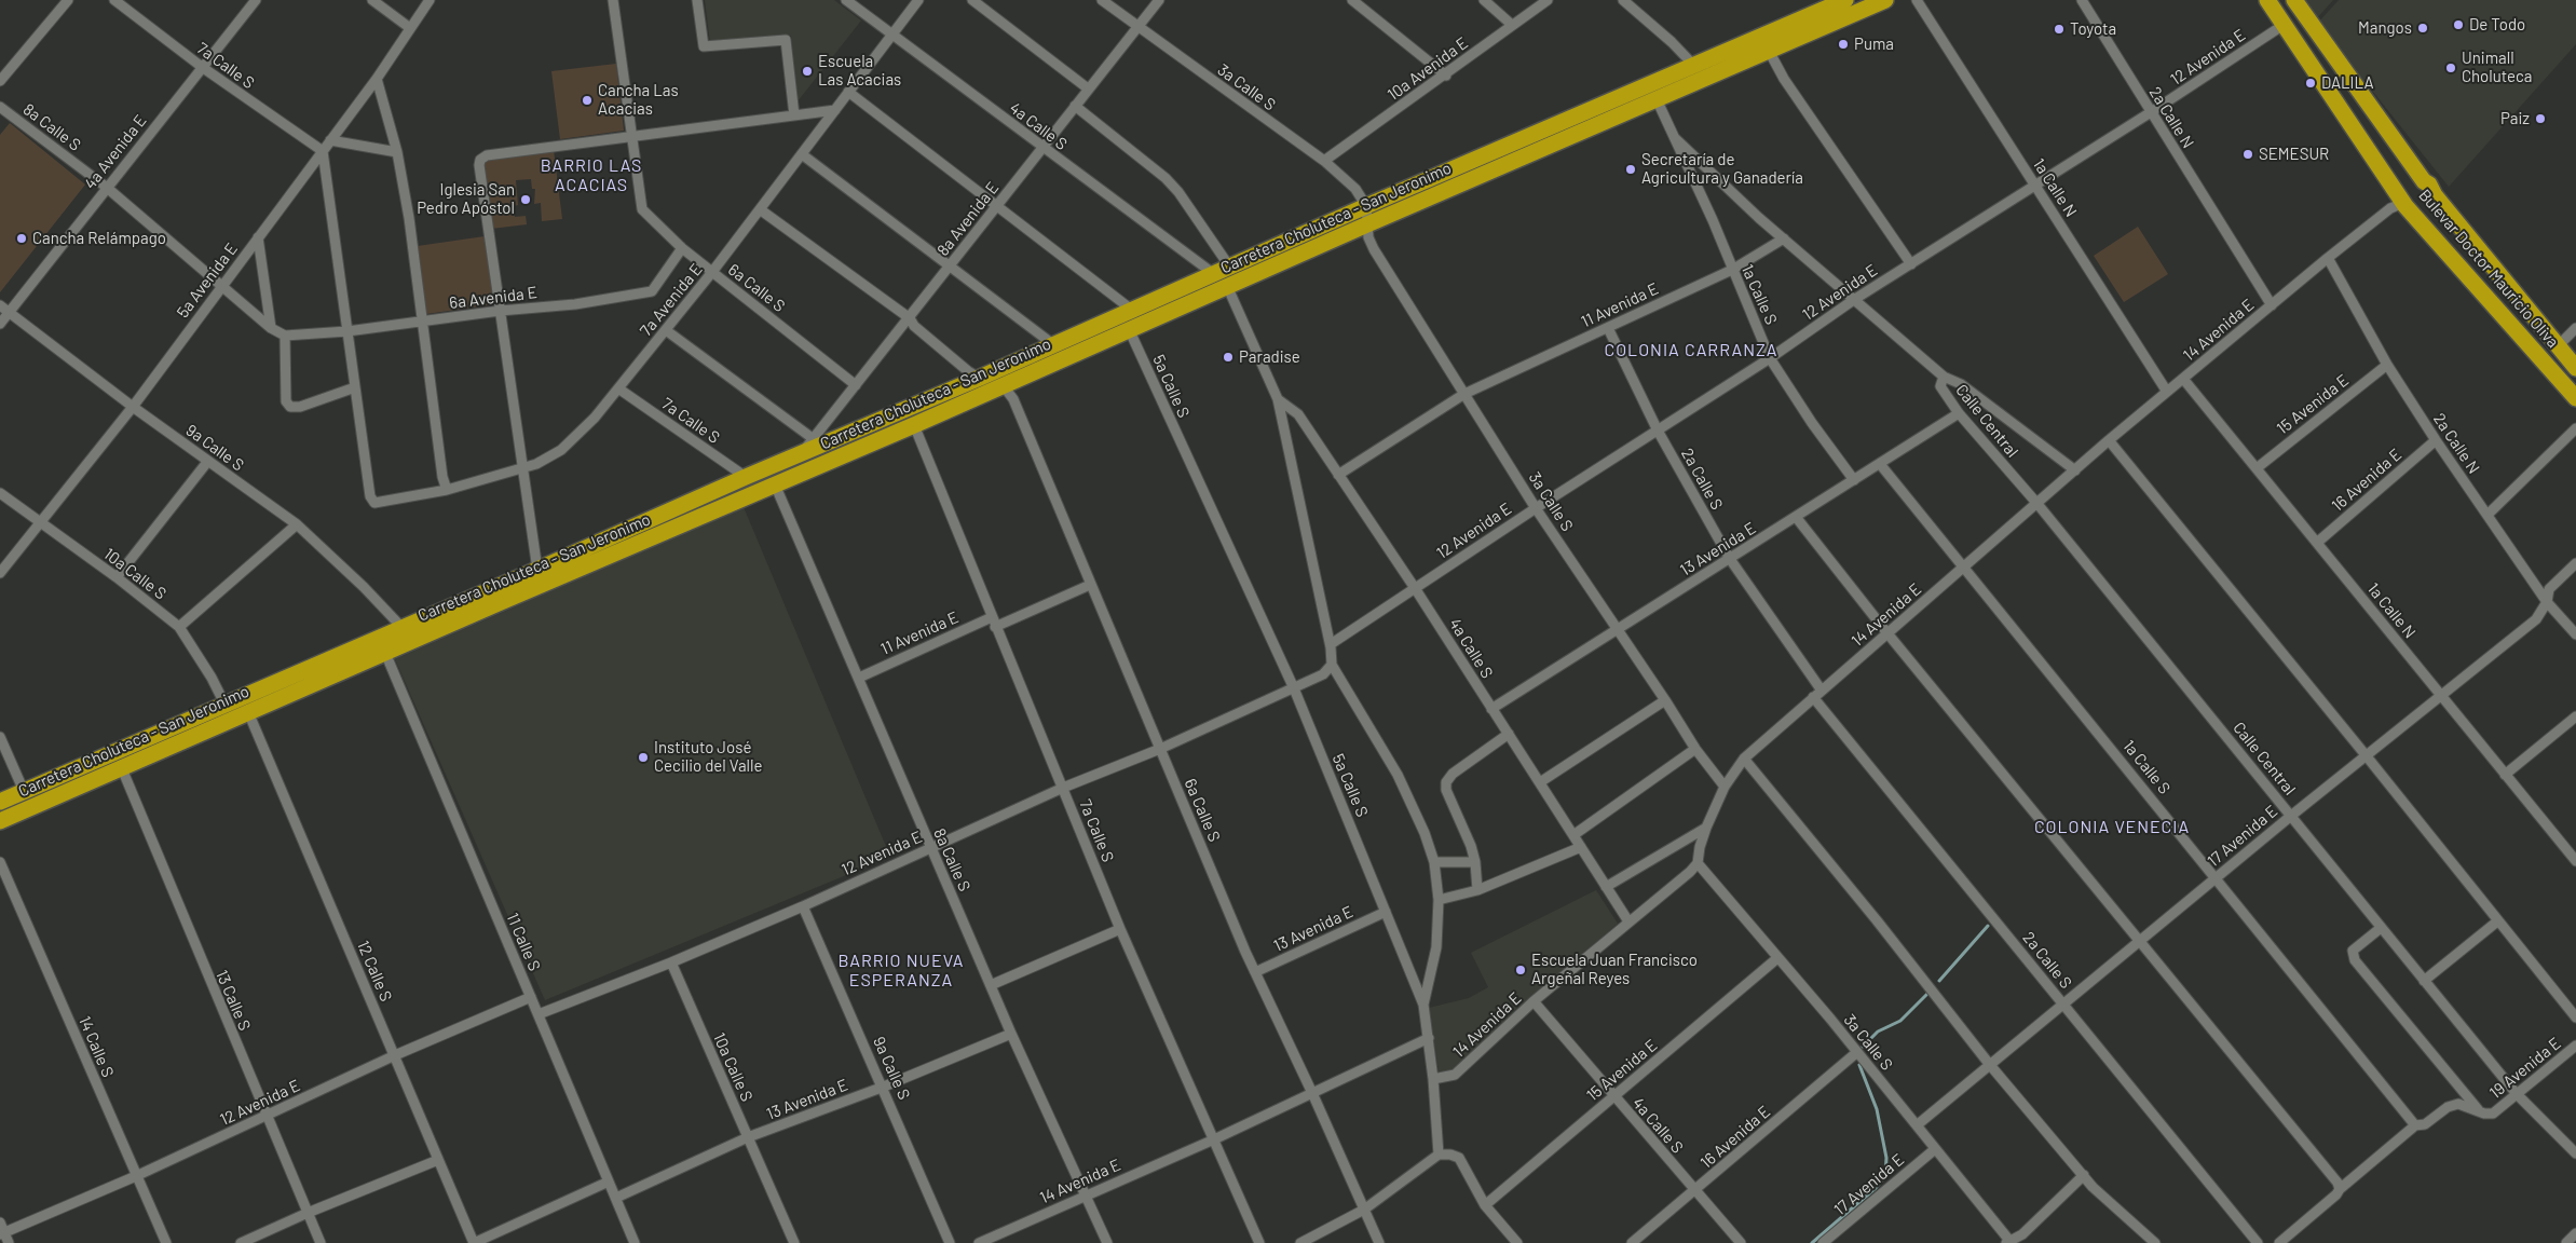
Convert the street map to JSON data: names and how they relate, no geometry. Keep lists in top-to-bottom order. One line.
{"streets":{"highway":["Carretera Choluteca - San Jeronimo","Bulevar Doctor Mauricio Oliva"],"street":["12 Avenida E","7a Calle S","10a Avenida E","3a Calle S","2a Calle N","4a Calle S","8a Calle S","4a Avenida E","1a Calle N","8a Avenida E","5a Avenida E","6a Calle S","1a Calle S","6a Avenida E","7a Avenida E","11 Avenida E","14 Avenida E","5a Calle S","15 Avenida E","Calle Central","9a Calle S","2a Calle S","16 Avenida E","13 Avenida E","10a Calle S","17 Avenida E","11 Calle S","12 Calle S","13 Calle S","14 Calle S","19 Avenida E"]},"crossings":[["12 Avenida E","7a Calle S"],["12 Avenida E","3a Calle S"],["12 Avenida E","2a Calle N"],["12 Avenida E","4a Calle S"],["12 Avenida E","8a Calle S"],["12 Avenida E","1a Calle N"],["12 Avenida E","Bulevar Doctor Mauricio Oliva"],["12 Avenida E","6a Calle S"],["12 Avenida E","1a Calle S"],["12 Avenida E","5a Calle S"],["12 Avenida E","Calle Central"],["12 Avenida E","9a Calle S"],["12 Avenida E","2a Calle S"],["12 Avenida E","10a Calle S"],["12 Avenida E","11 Calle S"],["12 Avenida E","12 Calle S"],["12 Avenida E","13 Calle S"],["12 Avenida E","14 Calle S"],["7a Calle S","4a Avenida E"],["7a Calle S","Carretera Choluteca - San Jeronimo"],["7a Calle S","5a Avenida E"],["7a Calle S","7a Avenida E"],["7a Calle S","11 Avenida E"],["7a Calle S","14 Avenida E"],["10a Avenida E","3a Calle S"],["3a Calle S","Carretera Choluteca - San Jeronimo"],["3a Calle S","8a Avenida E"],["3a Calle S","11 Avenida E"],["3a Calle S","14 Avenida E"],["3a Calle S","15 Avenida E"],["3a Calle S","16 Avenida E"],["3a Calle S","13 Avenida E"],["3a Calle S","17 Avenida E"],["2a Calle N","14 Avenida E"],["2a Calle N","15 Avenida E"],["2a Calle N","16 Avenida E"],["2a Calle N","17 Avenida E"],["4a Calle S","Carretera Choluteca - San Jeronimo"],["4a Calle S","8a Avenida E"],["4a Calle S","7a Avenida E"],["4a Calle S","11 Avenida E"],["4a Calle S","14 Avenida E"],["4a Calle S","15 Avenida E"],["4a Calle S","16 Avenida E"],["4a Calle S","13 Avenida E"],["8a Calle S","4a Avenida E"],["8a Calle S","Carretera Choluteca - San Jeronimo"],["8a Calle S","5a Avenida E"],["8a Calle S","6a Avenida E"],["8a Calle S","11 Avenida E"],["8a Calle S","14 Avenida E"],["8a Calle S","13 Avenida E"],["4a Avenida E","9a Calle S"],["1a Calle N","14 Avenida E"],["1a Calle N","15 Avenida E"],["1a Calle N","16 Avenida E"],["1a Calle N","17 Avenida E"],["Carretera Choluteca - San Jeronimo","8a Avenida E"],["Carretera Choluteca - San Jeronimo","6a Calle S"],["Carretera Choluteca - San Jeronimo","1a Calle S"],["Carretera Choluteca - San Jeronimo","5a Calle S"],["Carretera Choluteca - San Jeronimo","9a Calle S"],["Carretera Choluteca - San Jeronimo","10a Calle S"],["Carretera Choluteca - San Jeronimo","11 Calle S"],["Carretera Choluteca - San Jeronimo","12 Calle S"],["Carretera Choluteca - San Jeronimo","13 Calle S"],["8a Avenida E","6a Calle S"],["Bulevar Doctor Mauricio Oliva","14 Avenida E"],["5a Avenida E","9a Calle S"],["5a Avenida E","10a Calle S"],["6a Calle S","6a Avenida E"],["6a Calle S","7a Avenida E"],["6a Calle S","11 Avenida E"],["6a Calle S","14 Avenida E"],["6a Calle S","13 Avenida E"],["1a Calle S","11 Avenida E"],["1a Calle S","14 Avenida E"],["1a Calle S","Calle Central"],["1a Calle S","13 Avenida E"],["1a Calle S","17 Avenida E"],["1a Calle S","19 Avenida E"],["11 Avenida E","Calle Central"],["11 Avenida E","2a Calle S"],["14 Avenida E","5a Calle S"],["14 Avenida E","Calle Central"],["14 Avenida E","2a Calle S"],["5a Calle S","13 Avenida E"],["Calle Central","13 Avenida E"],["Calle Central","17 Avenida E"],["Calle Central","19 Avenida E"],["9a Calle S","13 Avenida E"],["2a Calle S","13 Avenida E"],["2a Calle S","17 Avenida E"],["13 Avenida E","10a Calle S"],["13 Avenida E","11 Calle S"]],"districts":["BARRIO LAS ACACIAS","COLONIA CARRANZA","COLONIA VENECIA","BARRIO NUEVA ESPERANZA"],"places":["De Todo","Mangos","Toyota","Puma","Unimall Choluteca","Escuela Las Acacias","DALILA","Cancha Las Acacias","Paiz","SEMESUR","Secretaría de Agricultura y Ganadería","Iglesia San Pedro Apóstol","Cancha Relámpago","Paradise","Instituto José Cecilio del Valle","Escuela Juan Francisco Argeñal Reyes"]}
